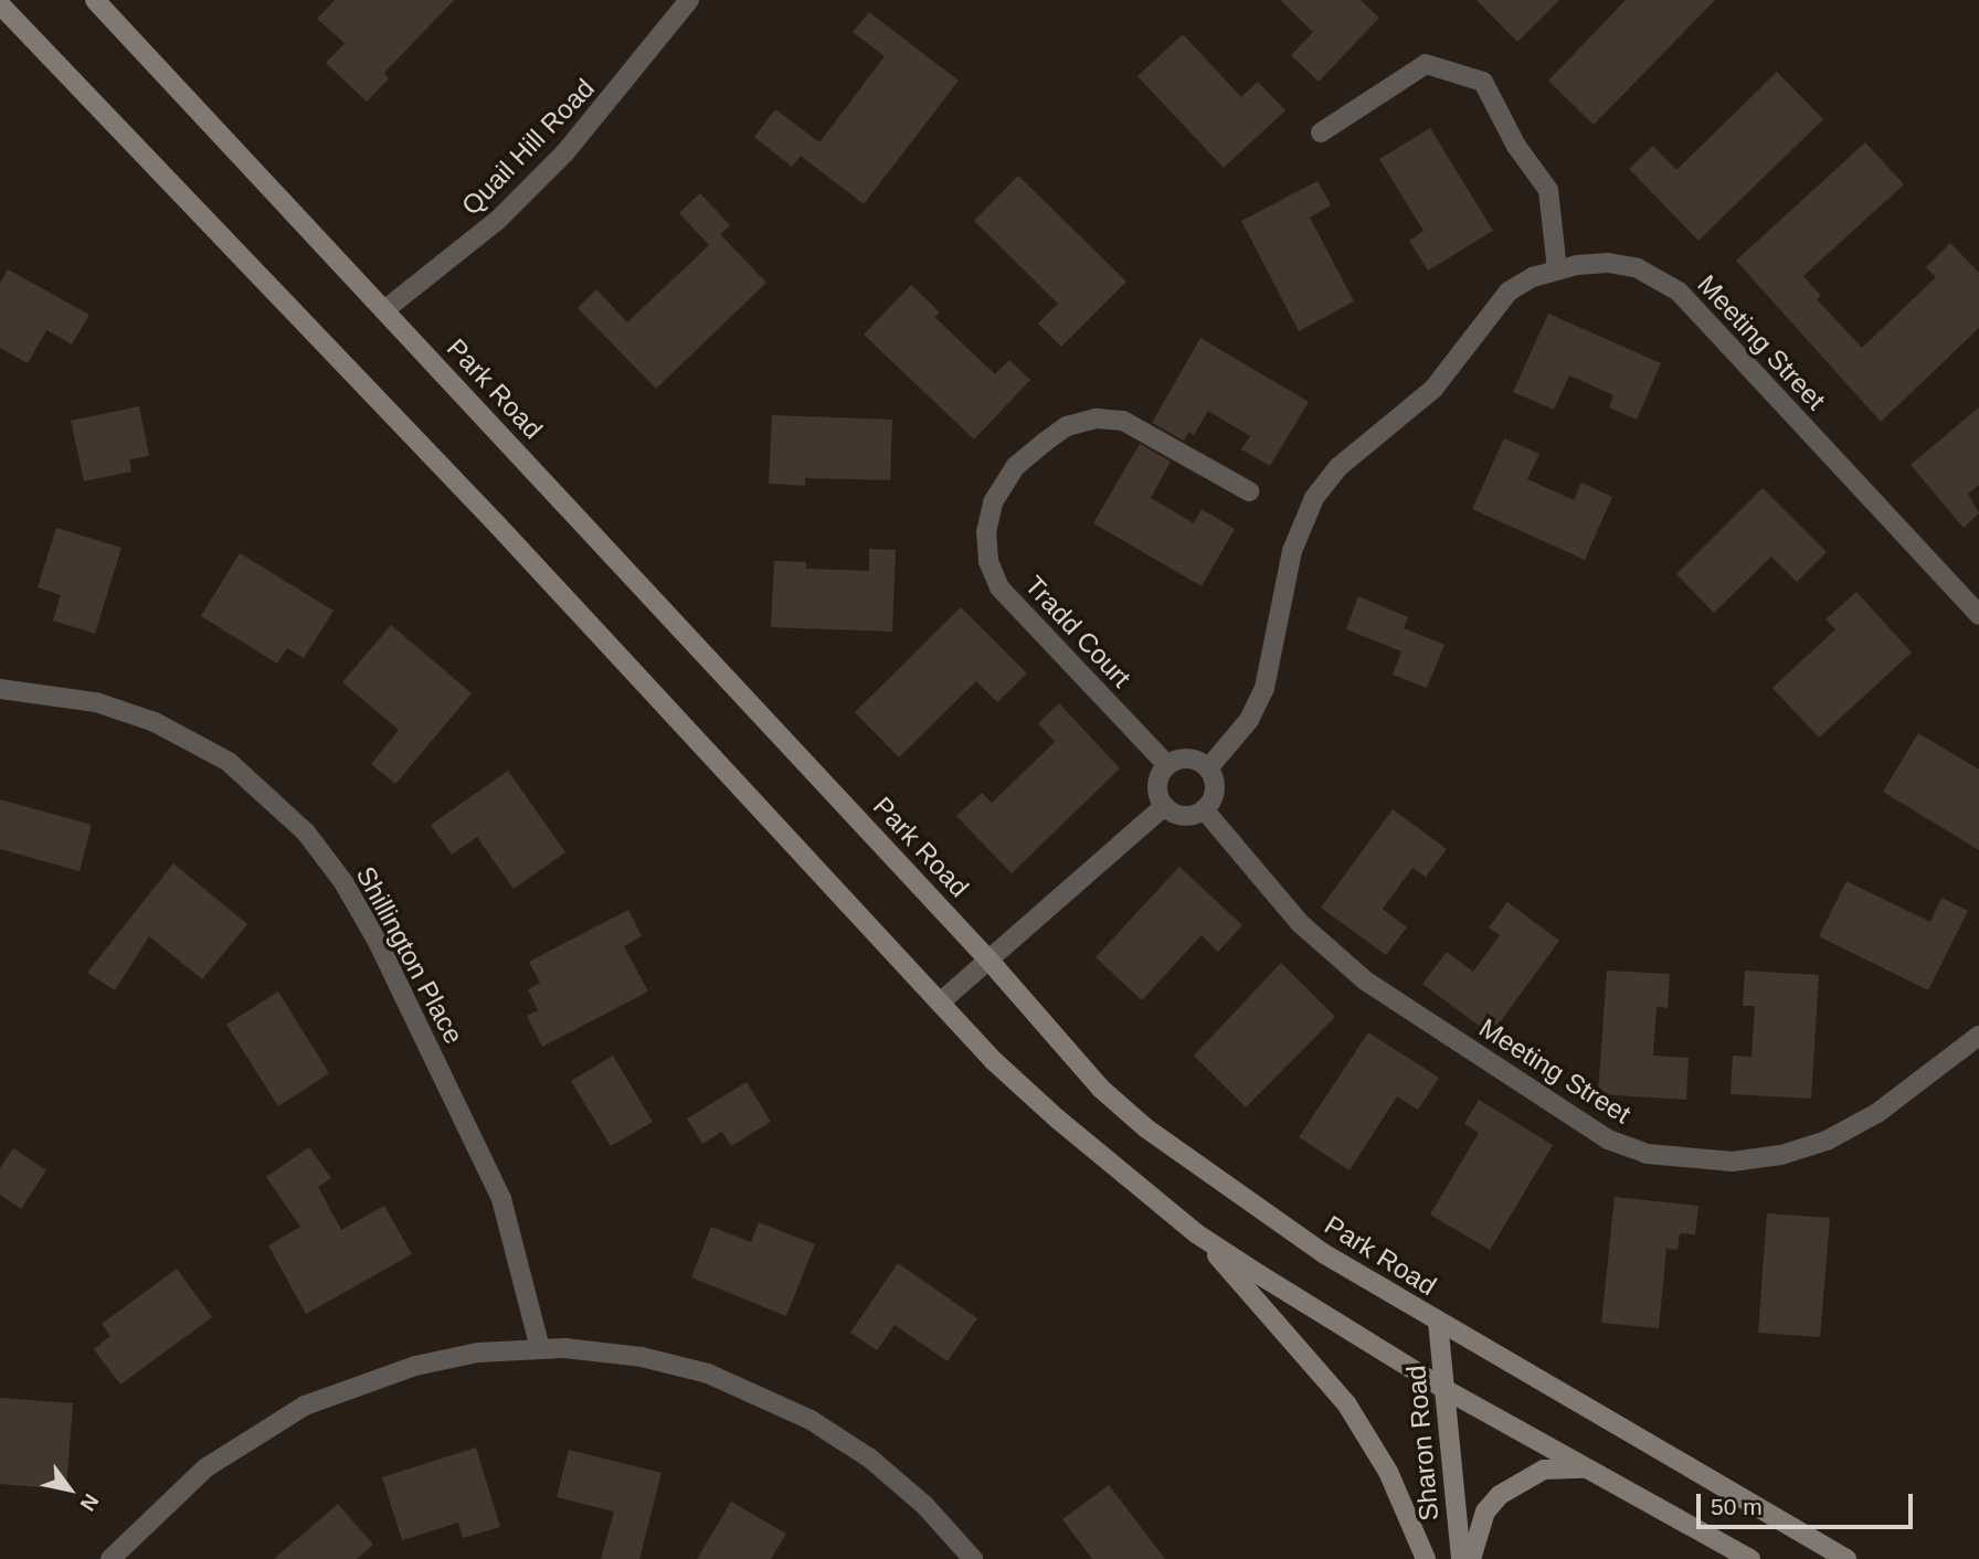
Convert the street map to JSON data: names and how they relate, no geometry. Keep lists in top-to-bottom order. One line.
{"streets":{"main road":["Park Road","Sharon Road"],"street":["Quail Hill Road","Meeting Street","Tradd Court","Shillington Place"]},"crossings":[["Quail Hill Road","Park Road"],["Meeting Street","Tradd Court"],["Park Road","Sharon Road"]],"scale_bar":"50 m","north":"bottom right"}
